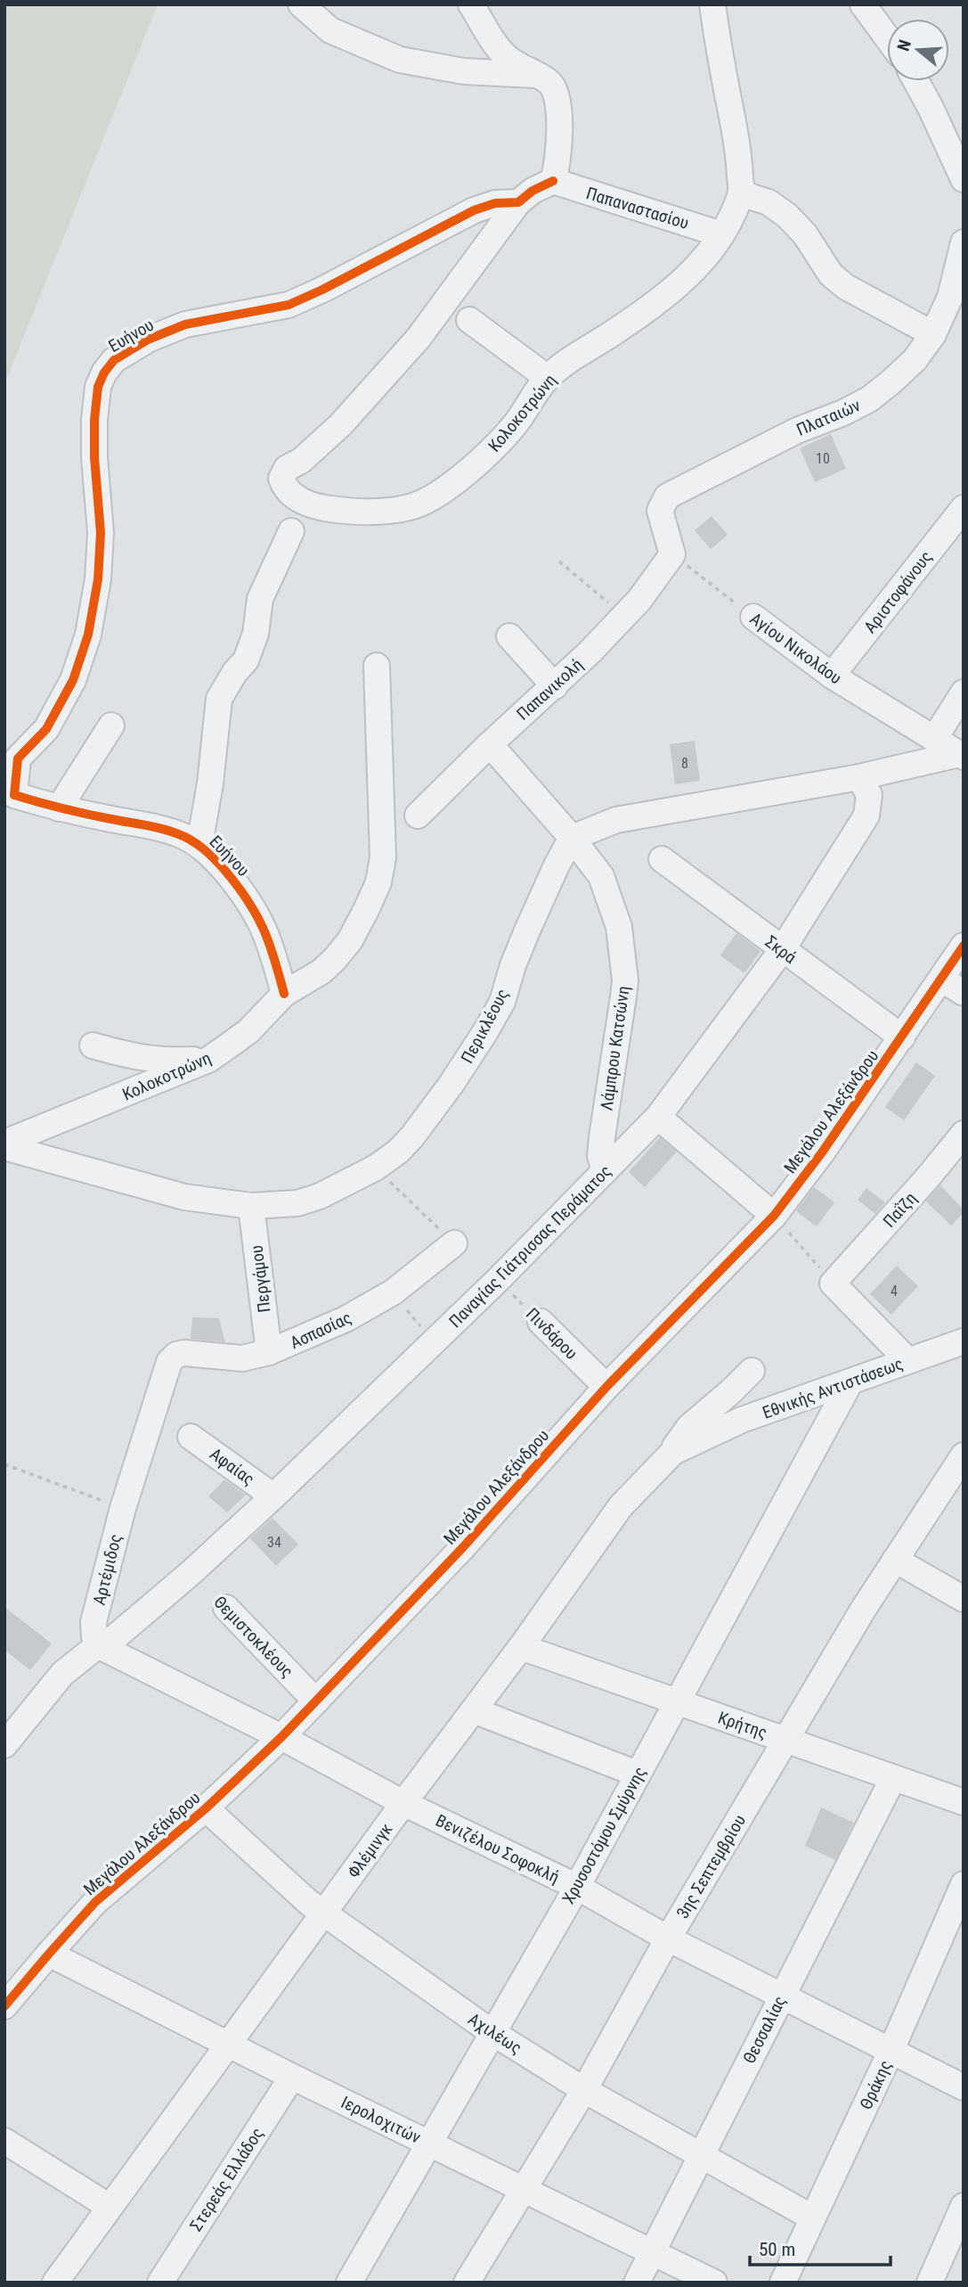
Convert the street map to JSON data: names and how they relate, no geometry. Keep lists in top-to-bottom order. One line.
{"streets":{"street":["Παπαναστασίου","Ευήνου","Κολοκοτρώνη","Πλαταιών","Αριστοφάνους","Αγίου Νικολάου","Παπανικολή","Σκρά","Περικλέους","Λάμπρου Κατσώνη","Μεγάλου Αλεξάνδρου","Παΐζη","Παναγίας Γιάτρισσας Περάματος","Περγάμου","Ασπασίας","Πινδάρου","Εθνικής Αντιστάσεως","Αφαίας","Αρτέμιδος","Θεμιστοκλέους","Κρήτης","Χρυσοστόμου Σμύρνης","Βενιζέλου Σοφοκλή","Φλέμινγκ","3ης Σεπτεμβρίου","Θεσσαλίας","Αχιλέως","Θράκης","Ιερολοχιτών","Στερεάς Ελλάδος"]},"crossings":[["Παπαναστασίου","Ευήνου"],["Παπαναστασίου","Κολοκοτρώνη"],["Ευήνου","Κολοκοτρώνη"],["Κολοκοτρώνη","Περικλέους"],["Πλαταιών","Αγίου Νικολάου"],["Πλαταιών","Παπανικολή"],["Αριστοφάνους","Αγίου Νικολάου"],["Αγίου Νικολάου","Παπανικολή"],["Παπανικολή","Λάμπρου Κατσώνη"],["Σκρά","Μεγάλου Αλεξάνδρου"],["Σκρά","Παναγίας Γιάτρισσας Περάματος"],["Περικλέους","Λάμπρου Κατσώνη"],["Περικλέους","Περγάμου"],["Λάμπρου Κατσώνη","Παναγίας Γιάτρισσας Περάματος"],["Μεγάλου Αλεξάνδρου","Πινδάρου"],["Μεγάλου Αλεξάνδρου","Θεμιστοκλέους"],["Μεγάλου Αλεξάνδρου","Βενιζέλου Σοφοκλή"],["Μεγάλου Αλεξάνδρου","Αχιλέως"],["Μεγάλου Αλεξάνδρου","Ιερολοχιτών"],["Παναγίας Γιάτρισσας Περάματος","Πινδάρου"],["Παναγίας Γιάτρισσας Περάματος","Αφαίας"],["Παναγίας Γιάτρισσας Περάματος","Αρτέμιδος"],["Παναγίας Γιάτρισσας Περάματος","Βενιζέλου Σοφοκλή"],["Περγάμου","Ασπασίας"],["Ασπασίας","Αρτέμιδος"],["Εθνικής Αντιστάσεως","Χρυσοστόμου Σμύρνης"],["Εθνικής Αντιστάσεως","Φλέμινγκ"],["Αρτέμιδος","Βενιζέλου Σοφοκλή"],["Κρήτης","Χρυσοστόμου Σμύρνης"],["Κρήτης","Φλέμινγκ"],["Κρήτης","3ης Σεπτεμβρίου"],["Κρήτης","Θεσσαλίας"],["Χρυσοστόμου Σμύρνης","Βενιζέλου Σοφοκλή"],["Χρυσοστόμου Σμύρνης","Αχιλέως"],["Χρυσοστόμου Σμύρνης","Ιερολοχιτών"],["Βενιζέλου Σοφοκλή","Φλέμινγκ"],["Βενιζέλου Σοφοκλή","3ης Σεπτεμβρίου"],["Βενιζέλου Σοφοκλή","Θεσσαλίας"],["Βενιζέλου Σοφοκλή","Θράκης"],["Φλέμινγκ","Αχιλέως"],["Φλέμινγκ","Ιερολοχιτών"],["3ης Σεπτεμβρίου","Αχιλέως"],["3ης Σεπτεμβρίου","Ιερολοχιτών"],["Θεσσαλίας","Αχιλέως"],["Θεσσαλίας","Ιερολοχιτών"],["Αχιλέως","Θράκης"],["Ιερολοχιτών","Στερεάς Ελλάδος"]],"house_numbers":["10","8","4","34"],"scale_bar":"50 m","north":"left"}
